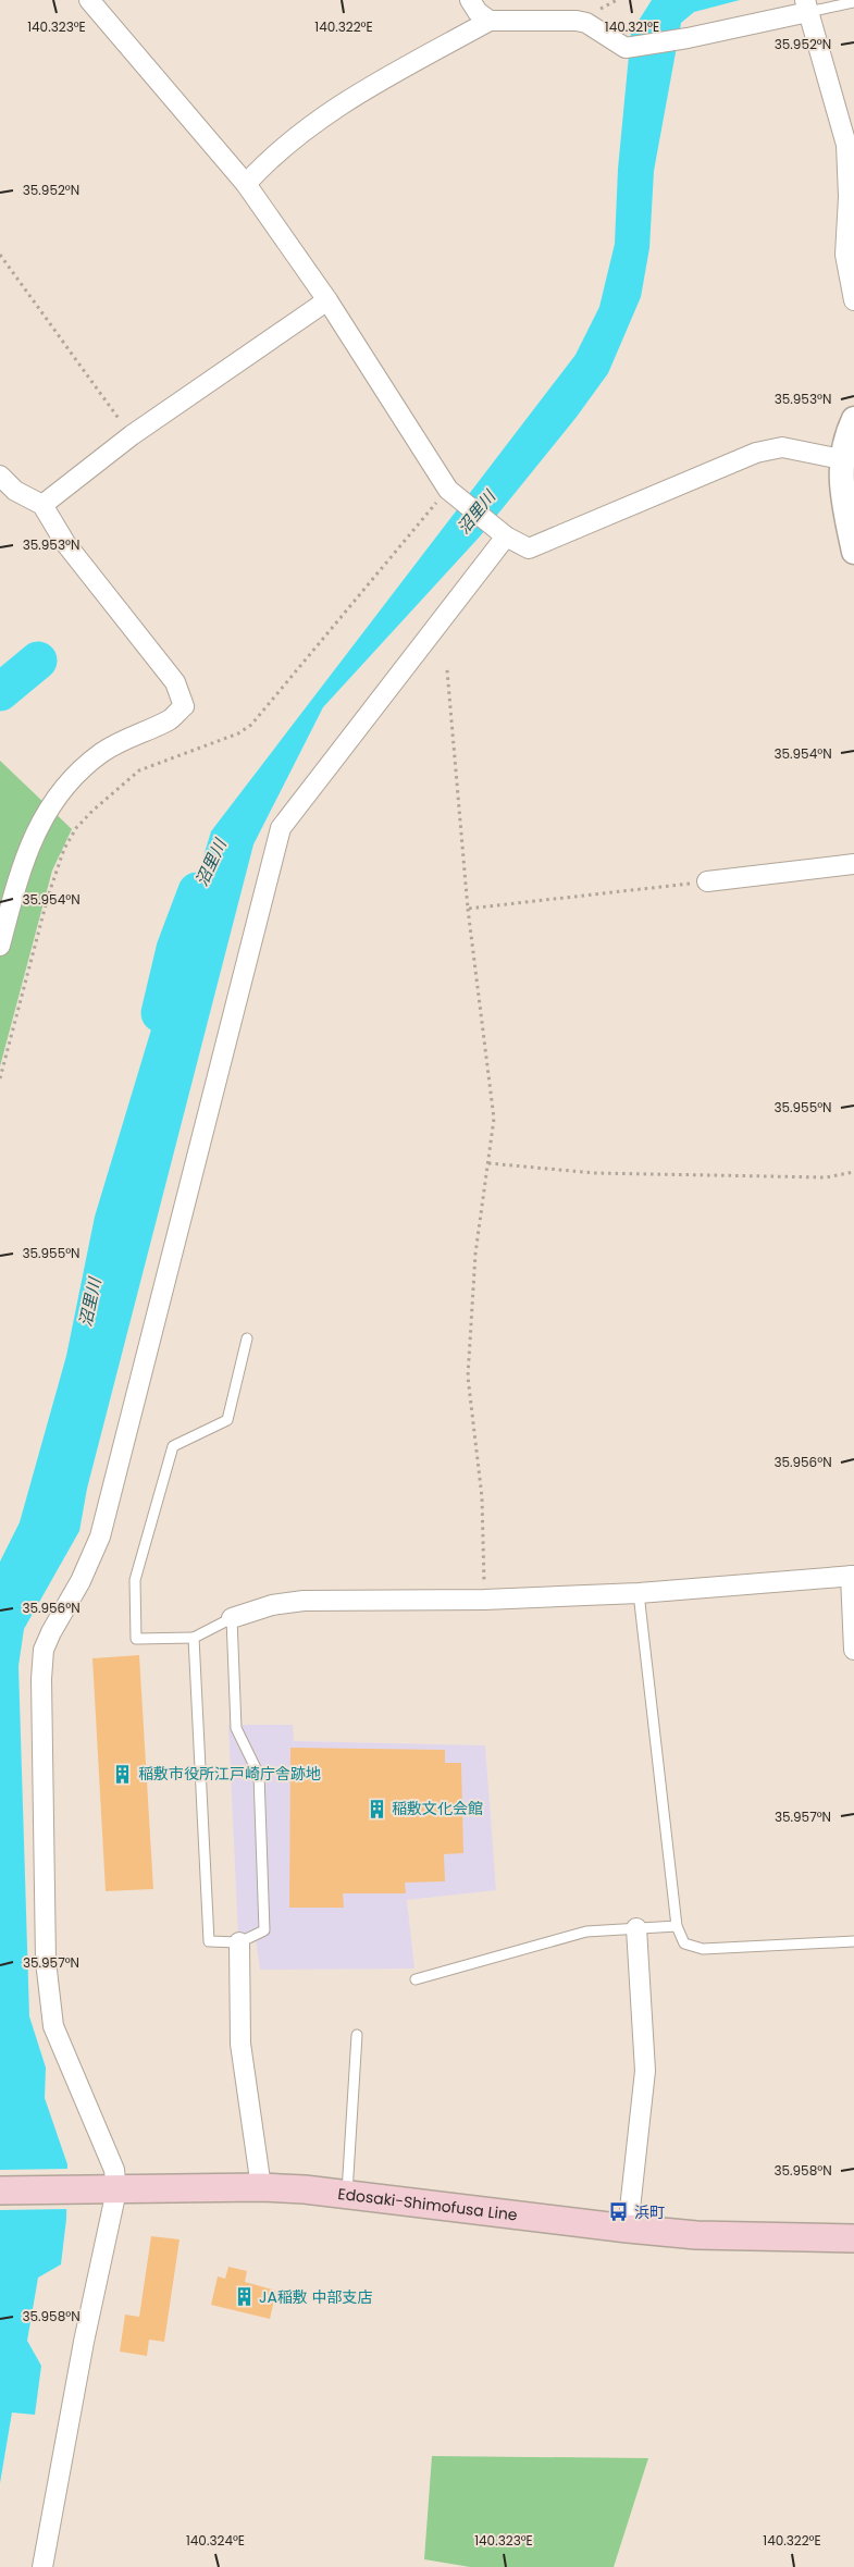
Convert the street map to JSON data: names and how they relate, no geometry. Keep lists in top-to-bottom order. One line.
{"streets":{"main road":["Edosaki-Shimofusa Line"]},"water":["沼里川"],"places":{"building":["稲敷市役所江戸崎庁舎跡地","稲敷文化会館","JA稲敷 中部支店"],"bus stop":["浜町"]},"coordinates":["140.323°E","140.322°E","140.321°E","35.952°N","35.953°N","35.954°N","35.955°N","35.956°N","35.957°N","35.958°N","140.324°E"]}
